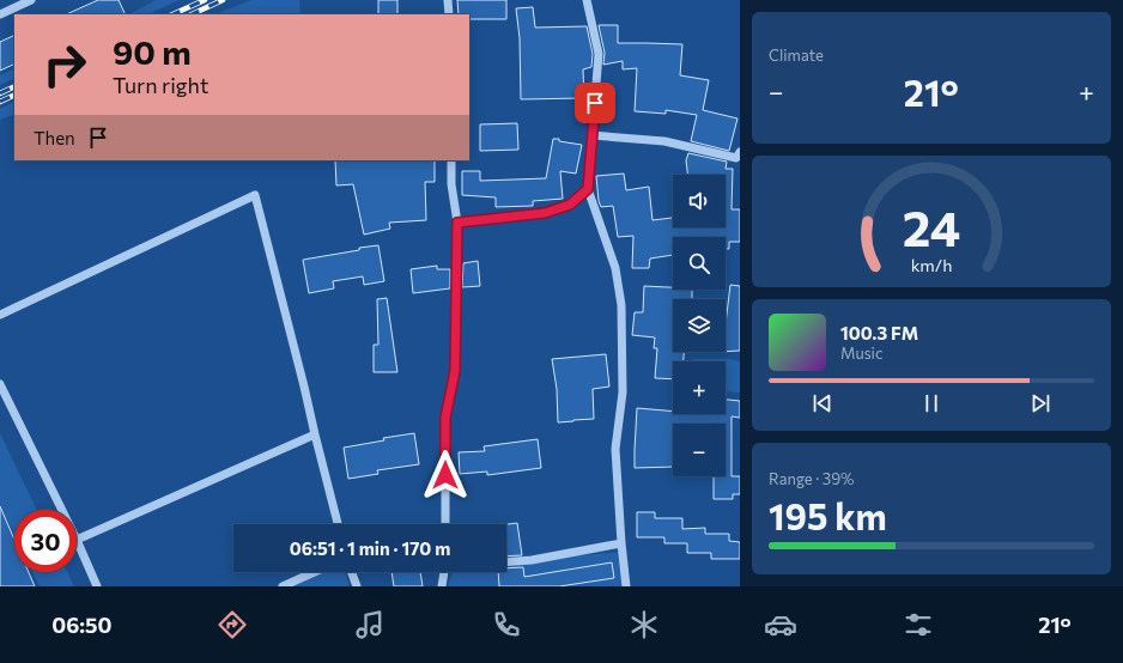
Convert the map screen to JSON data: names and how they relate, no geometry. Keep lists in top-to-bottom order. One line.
{"page":{"tile":["Climate",["Range · 39%","195 km"]],"turn":["90 m","Turn right"],"heat":["−","21°","+"],"then":"Then","map_buttons":["+","−"],"song":["100.3 FM","Music"],"limit":"30","trip":"06:51 · 1 min · 170 m","tabs":["06:50","21°"],"gauge":["24","km/h"]}}
